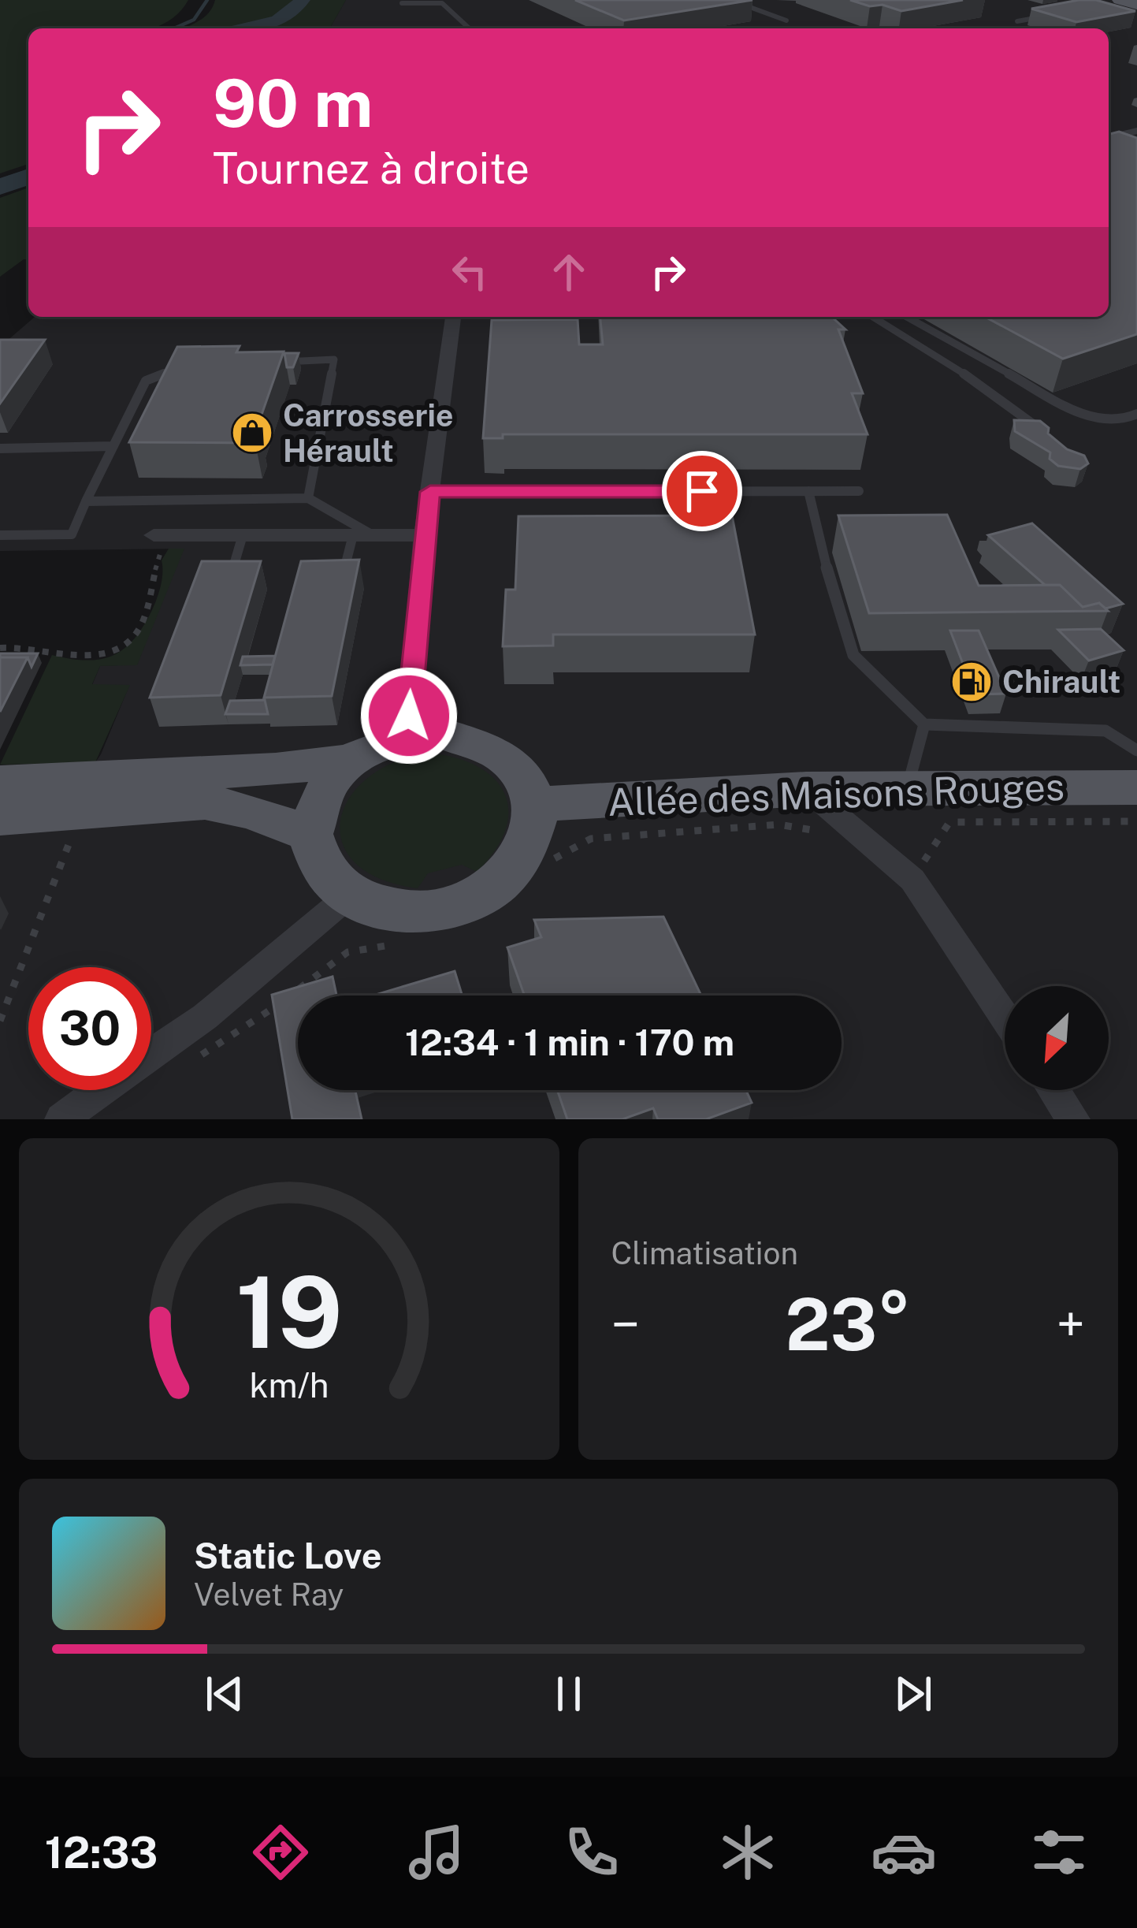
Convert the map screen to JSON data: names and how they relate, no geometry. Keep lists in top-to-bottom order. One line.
{"streets":{"main road":["Allée des Maisons Rouges"]},"places":{"shop":["Carrosserie Hérault"],"fuel station":["Chirault"]},"north":"bottom left","page":{"turn":["90 m","Tournez à droite"],"limit":"30","trip":"12:34 · 1 min · 170 m","tile":"Climatisation","heat":["−","23°","+"],"song":["Static Love","Velvet Ray"],"tabs":"12:33","gauge":["19","km/h"]}}
